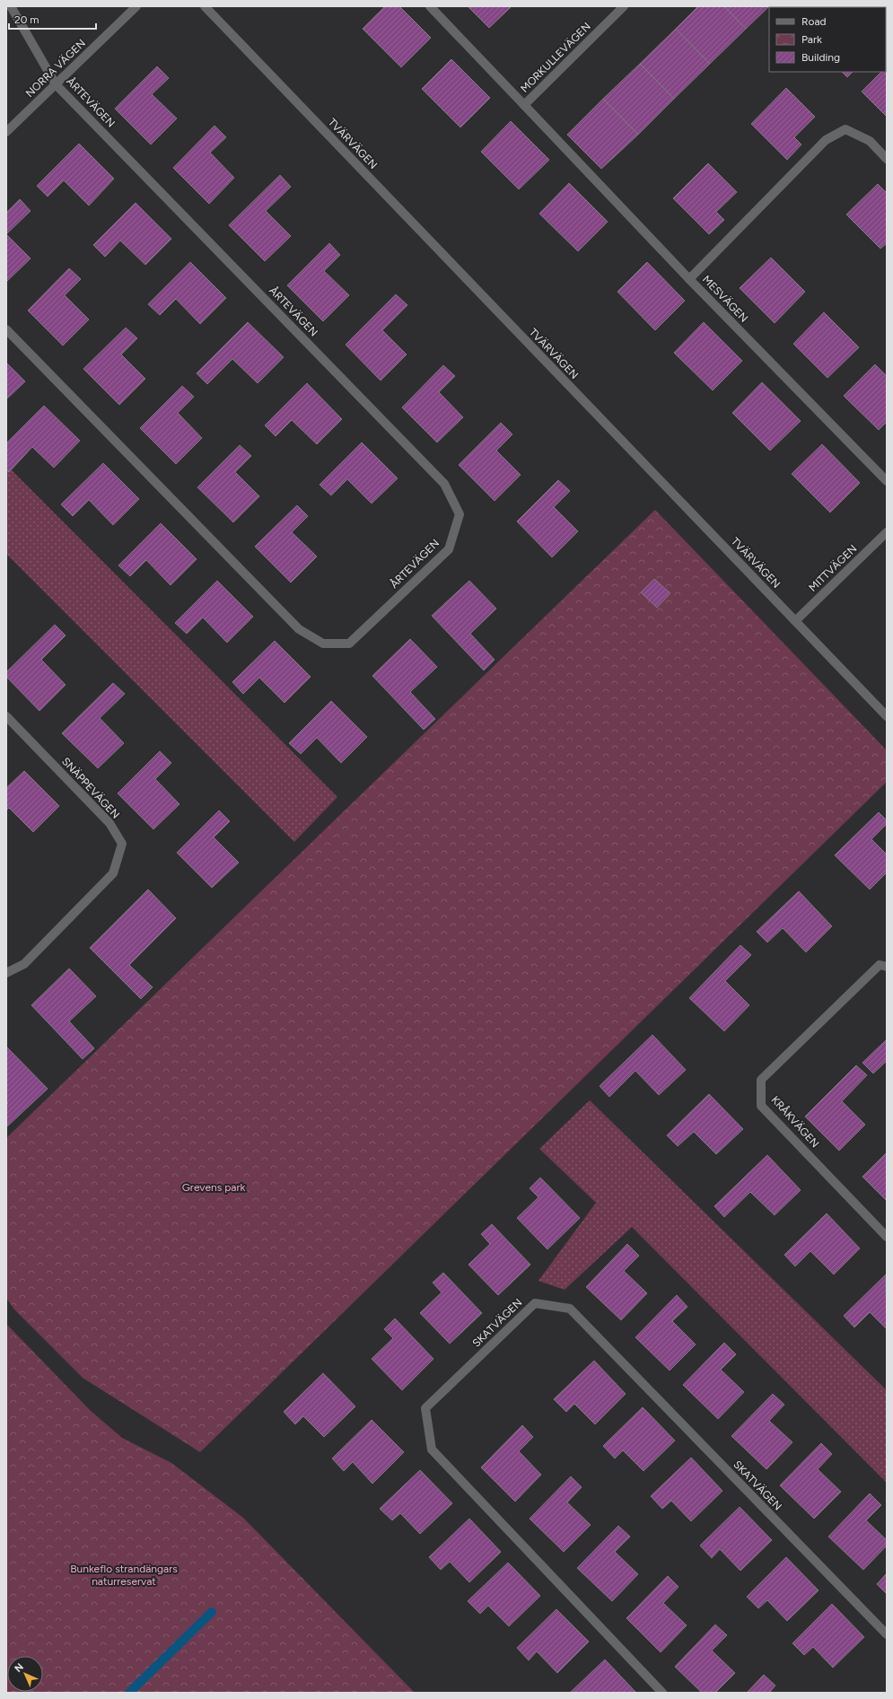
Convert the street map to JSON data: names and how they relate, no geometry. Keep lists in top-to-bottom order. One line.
{"streets":{"street":["MORKULLEVÄGEN","NORRA VÄGEN","ÅRTEVÄGEN","TVÄRVÄGEN","MESVÄGEN","MITTVÄGEN","SNÄPPEVÄGEN","KRÅKVÄGEN","SKATVÄGEN"]},"crossings":[["NORRA VÄGEN","ÅRTEVÄGEN"],["TVÄRVÄGEN","MITTVÄGEN"]],"parks":["Grevens park","Bunkeflo strandängars naturreservat"],"legend":["Road","Park","Building"],"scale_bar":"20 m","north":"top left"}
